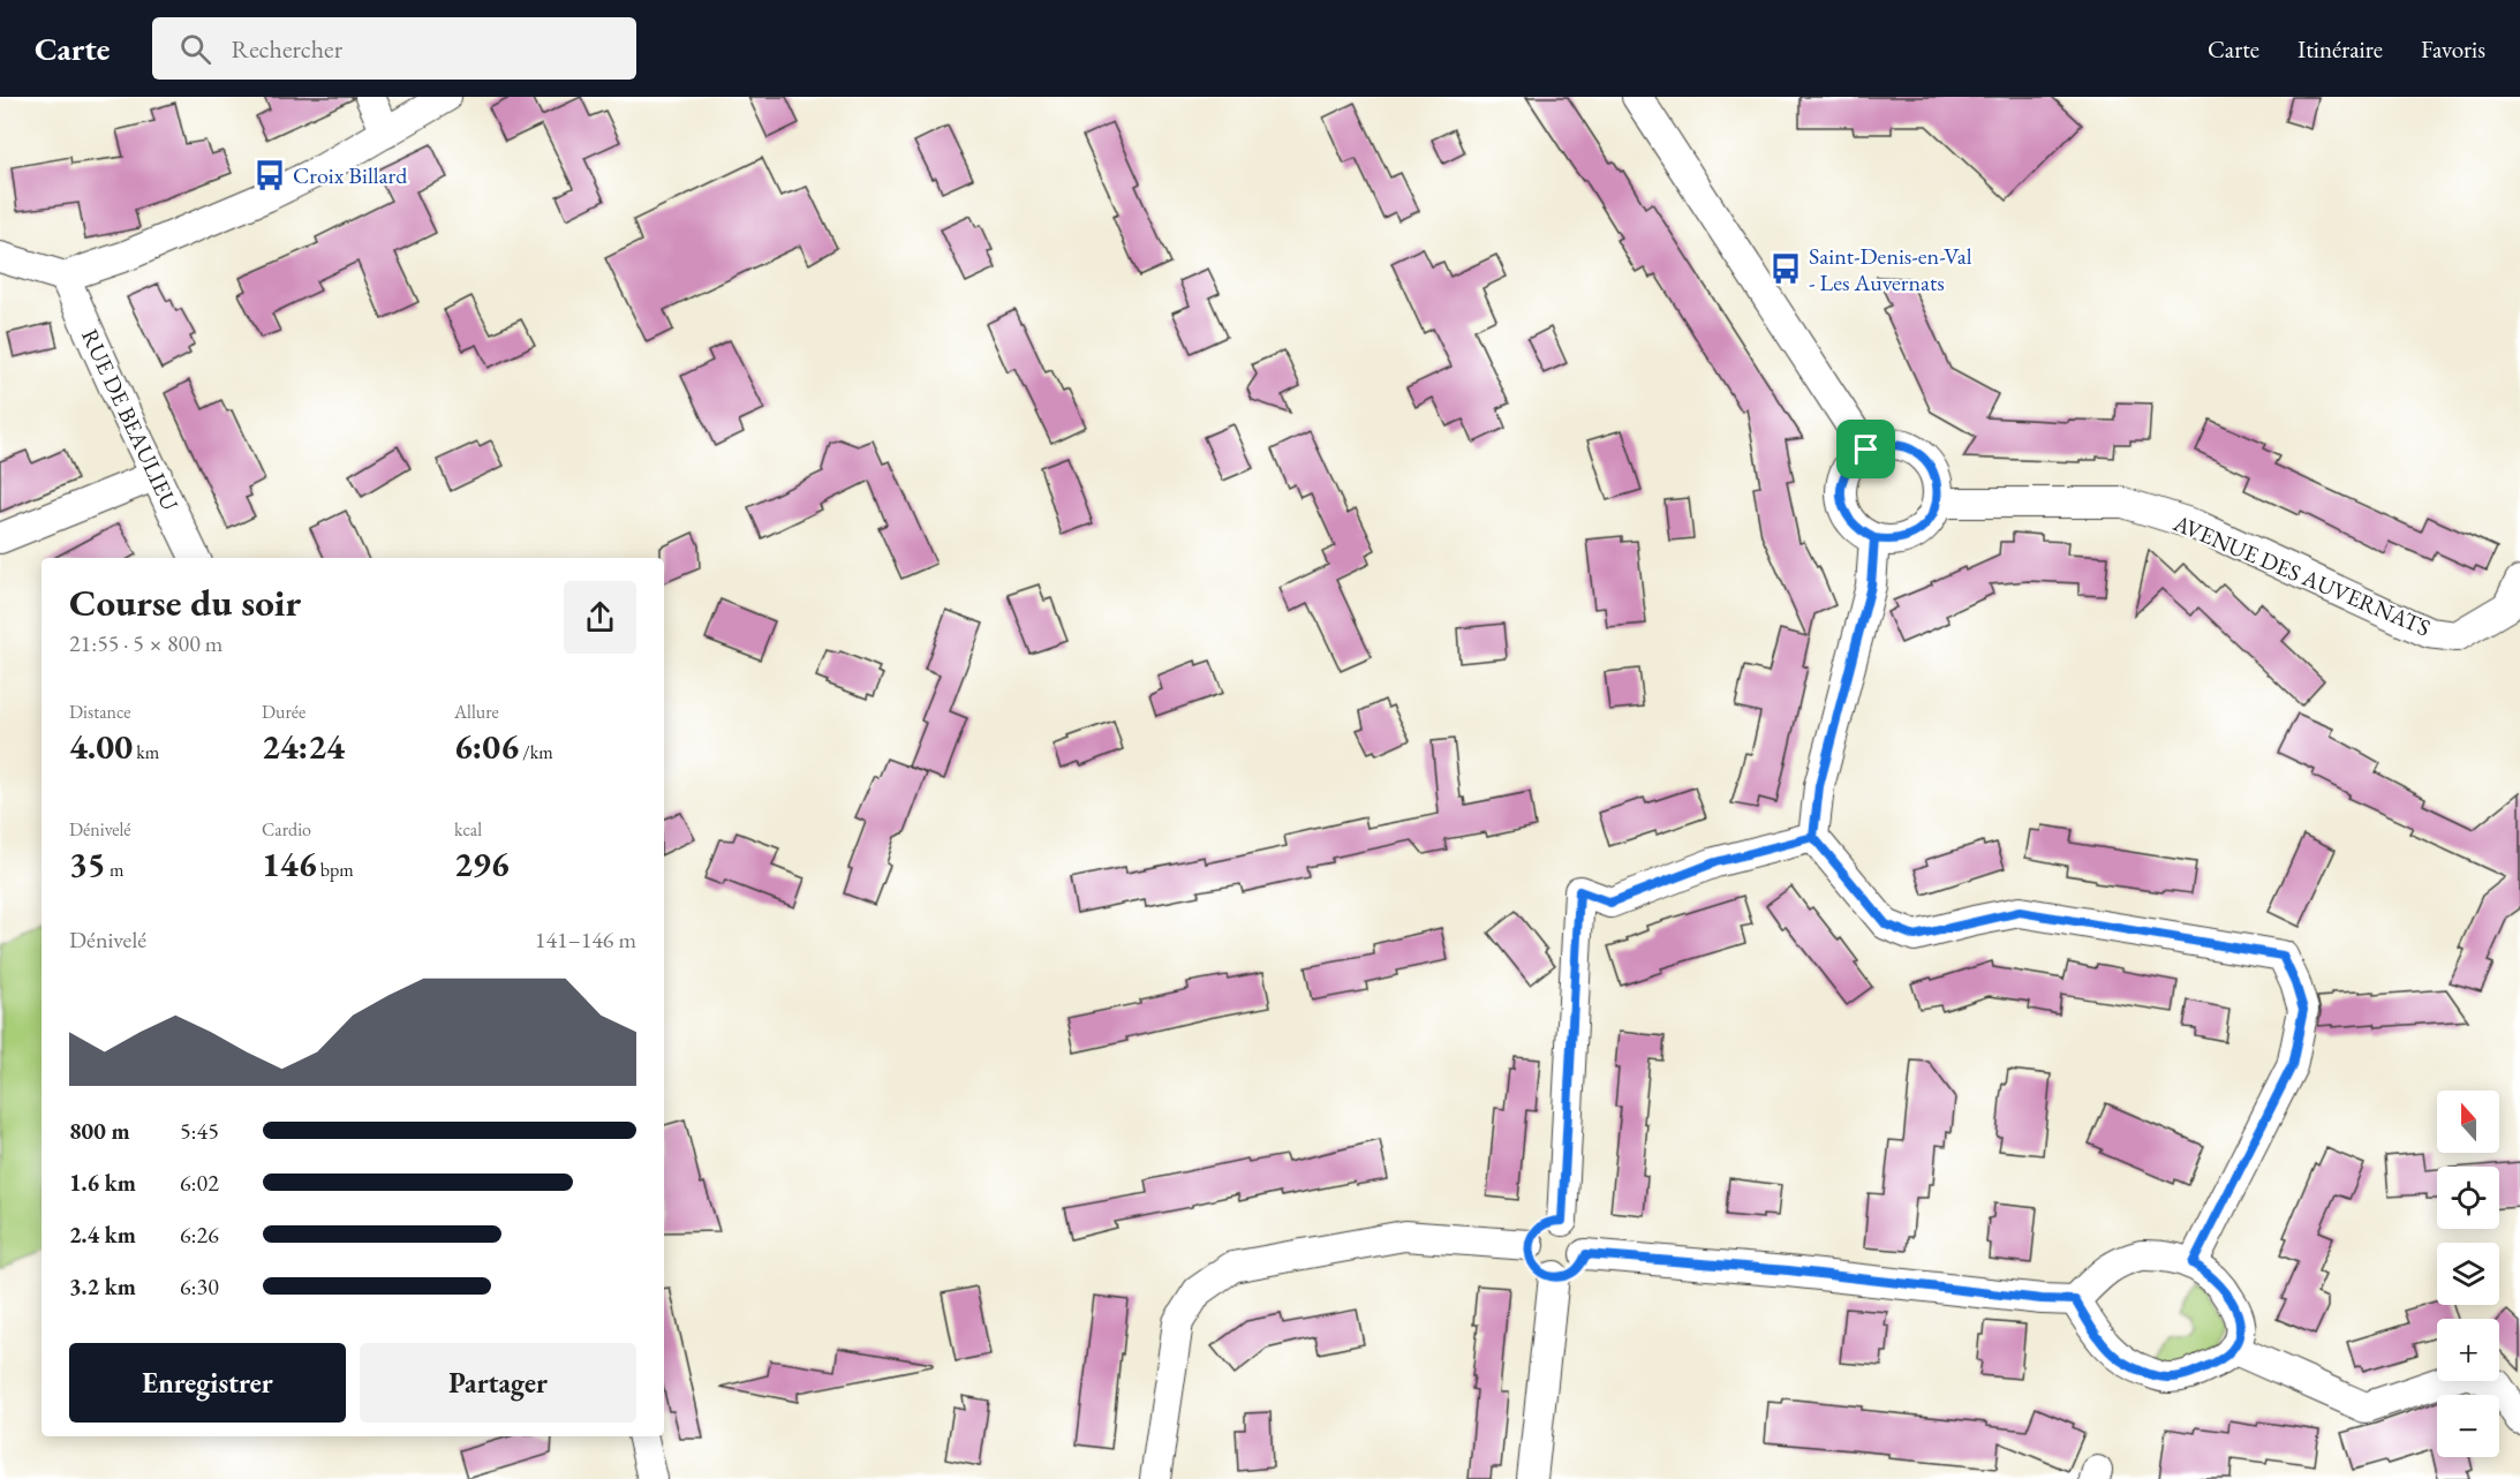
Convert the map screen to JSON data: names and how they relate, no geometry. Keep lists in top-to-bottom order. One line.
{"streets":{"street":["RUE DE BEAULIEU","AVENUE DES AUVERNATS"]},"places":{"bus stop":["Croix Billard","Saint-Denis-en-Val - Les Auvernats"]},"north":"top","page":{"header":"Carte","search":"Rechercher","nav":["Carte","Itinéraire","Favoris"],"heading":["Course du soir","21:55 · 5 × 800 m"],"stats":[["Distance","4.00 km"],["Durée","24:24"],["Allure","6:06 /km"],["Dénivelé","35 m"],["Cardio","146 bpm"],["kcal","296"]],"chart":["Dénivelé","141–146 m"],"map_buttons":["+","−"],"list":[{"name":"800 m","note":"5:45"},{"name":"1.6 km","note":"6:02"},{"name":"2.4 km","note":"6:26"},{"name":"3.2 km","note":"6:30"}],"buttons":["Enregistrer","Partager"]}}
